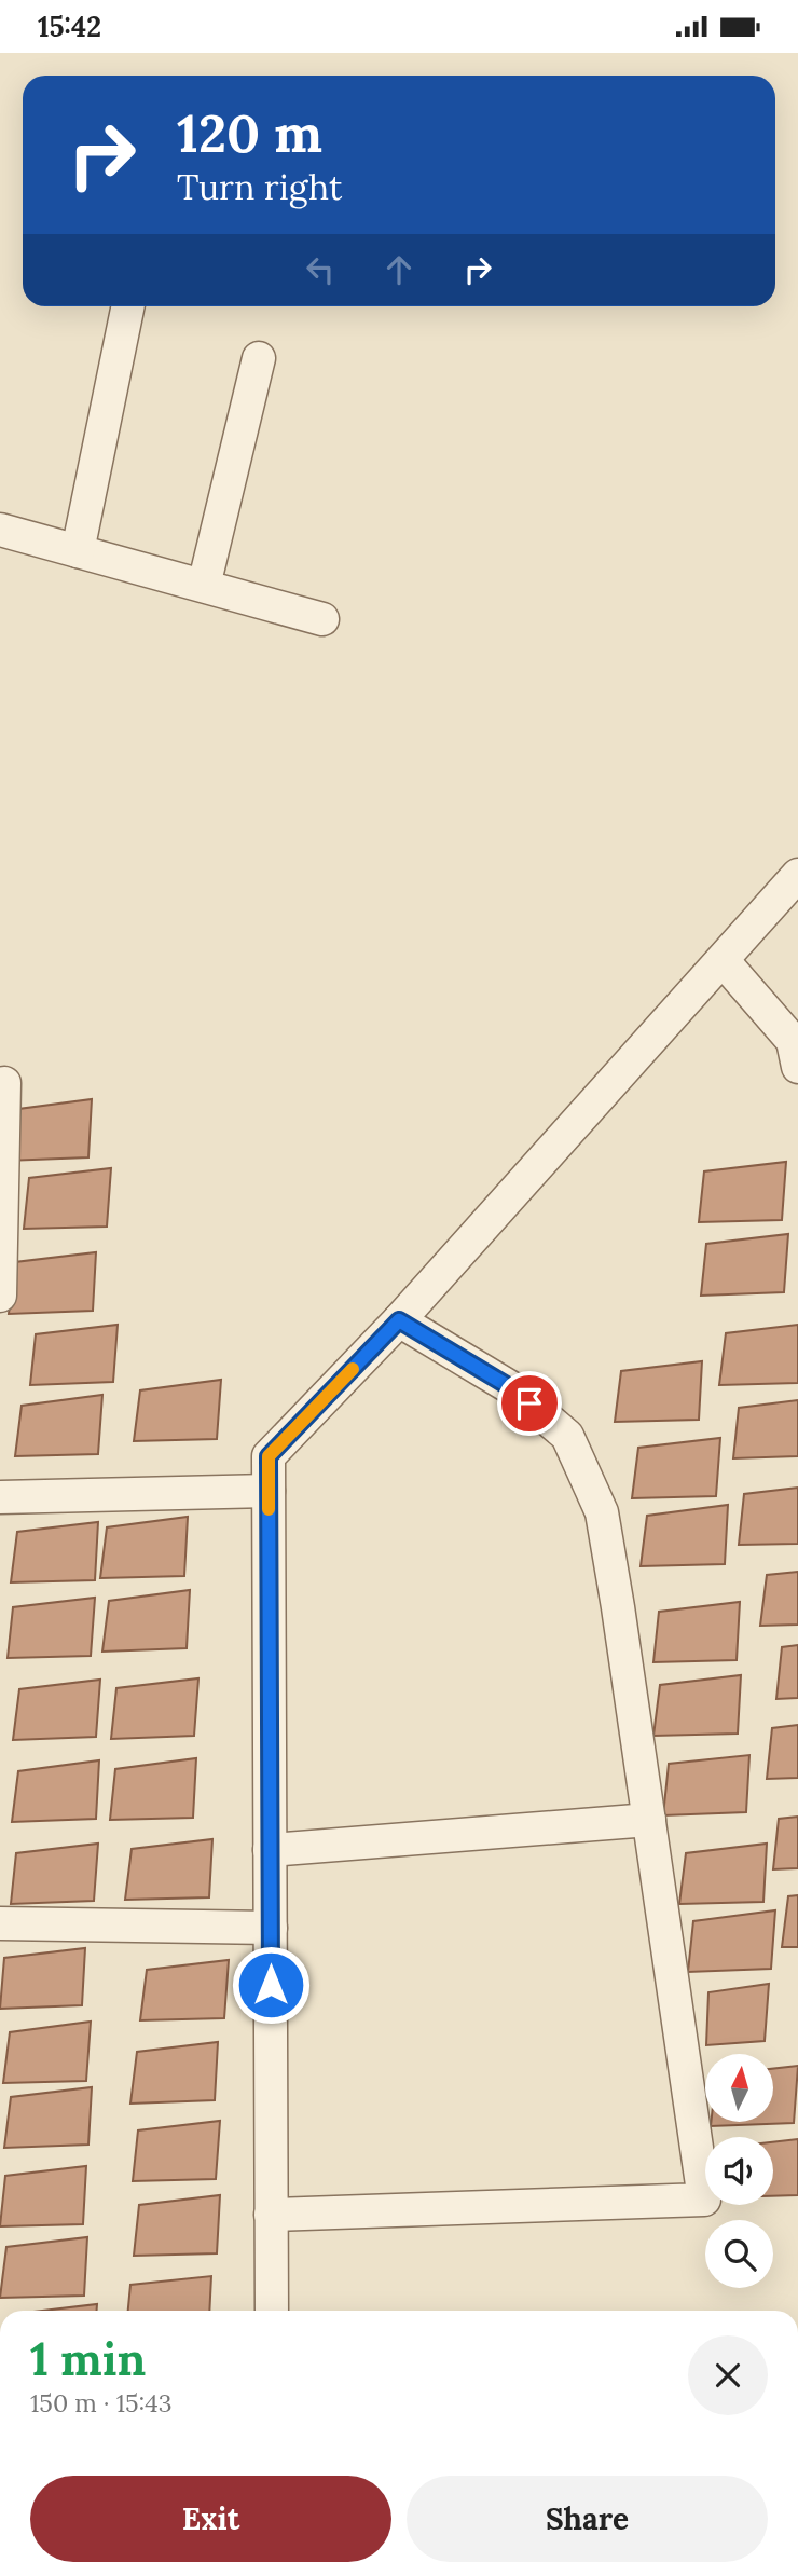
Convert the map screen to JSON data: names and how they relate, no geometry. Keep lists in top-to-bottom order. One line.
{"north":"top","page":{"status":"15:42","turn":["120 m","Turn right"],"heading":["1 min","150 m · 15:43"],"buttons":["Exit","Share"]}}
